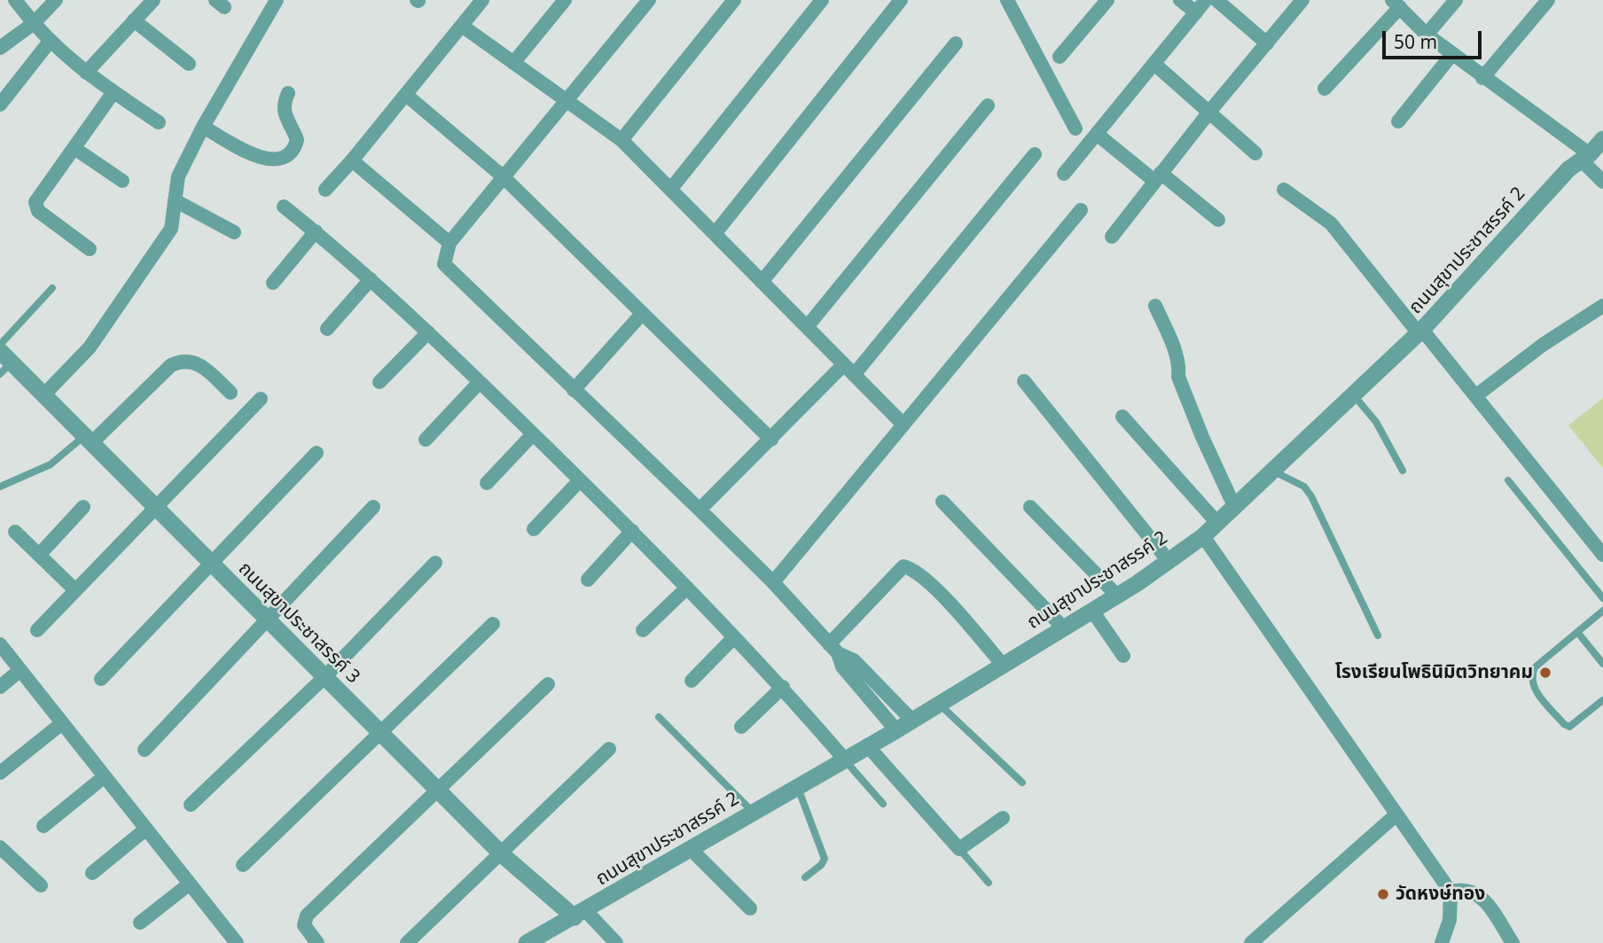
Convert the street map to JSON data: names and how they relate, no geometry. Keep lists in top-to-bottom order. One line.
{"streets":{"street":["ถนนสุขาประชาสรรค์ 2","ถนนสุขาประชาสรรค์ 3"]},"crossings":[["ถนนสุขาประชาสรรค์ 2","ถนนสุขาประชาสรรค์ 3"]],"places":["โรงเรียนโพธินิมิตวิทยาคม","วัดหงษ์ทอง"],"scale_bar":"50 m"}
